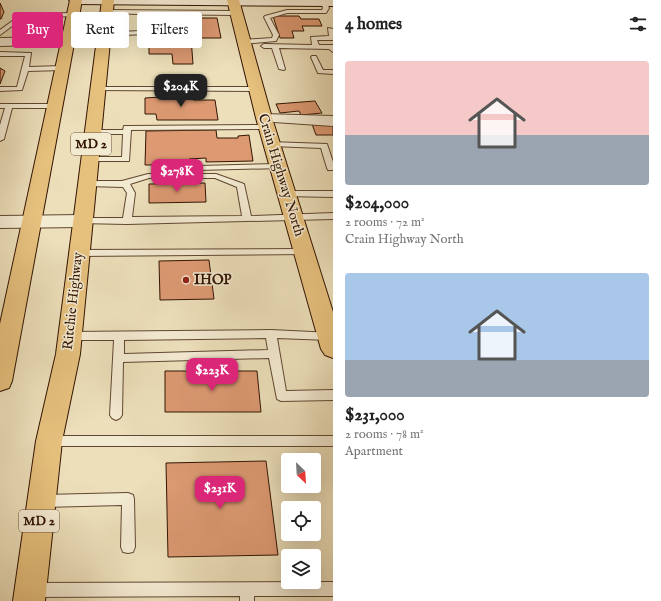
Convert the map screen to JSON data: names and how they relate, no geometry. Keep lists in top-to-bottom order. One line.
{"streets":{"main road":["MD 2","Crain Highway North","Ritchie Highway"]},"places":["IHOP"],"north":"bottom right","page":{"heading":"4 homes","chip":["Buy","Rent","Filters"],"list":[{"name":"$204,000","note":"2 rooms · 72 m² · Crain Highway North"},{"name":"$231,000","note":"2 rooms · 78 m² · Apartment"}],"price":["$204K","$278K","$223K","$231K"]}}
